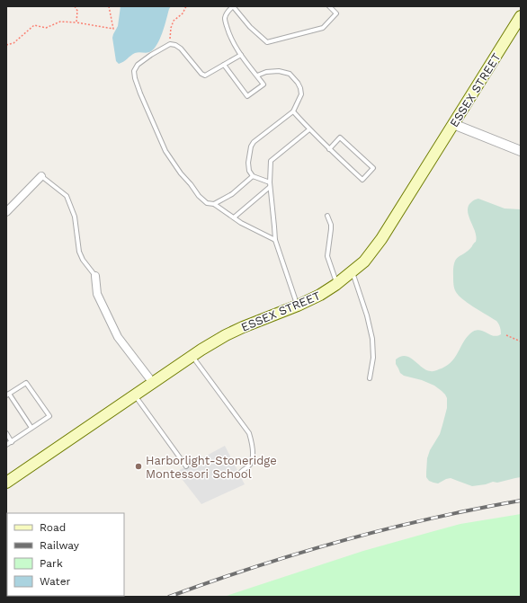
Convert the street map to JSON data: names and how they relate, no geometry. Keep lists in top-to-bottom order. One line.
{"streets":{"main road":["ESSEX STREET"]},"places":["Harborlight-Stoneridge Montessori School"],"legend":["Road","Railway","Park","Water"]}
